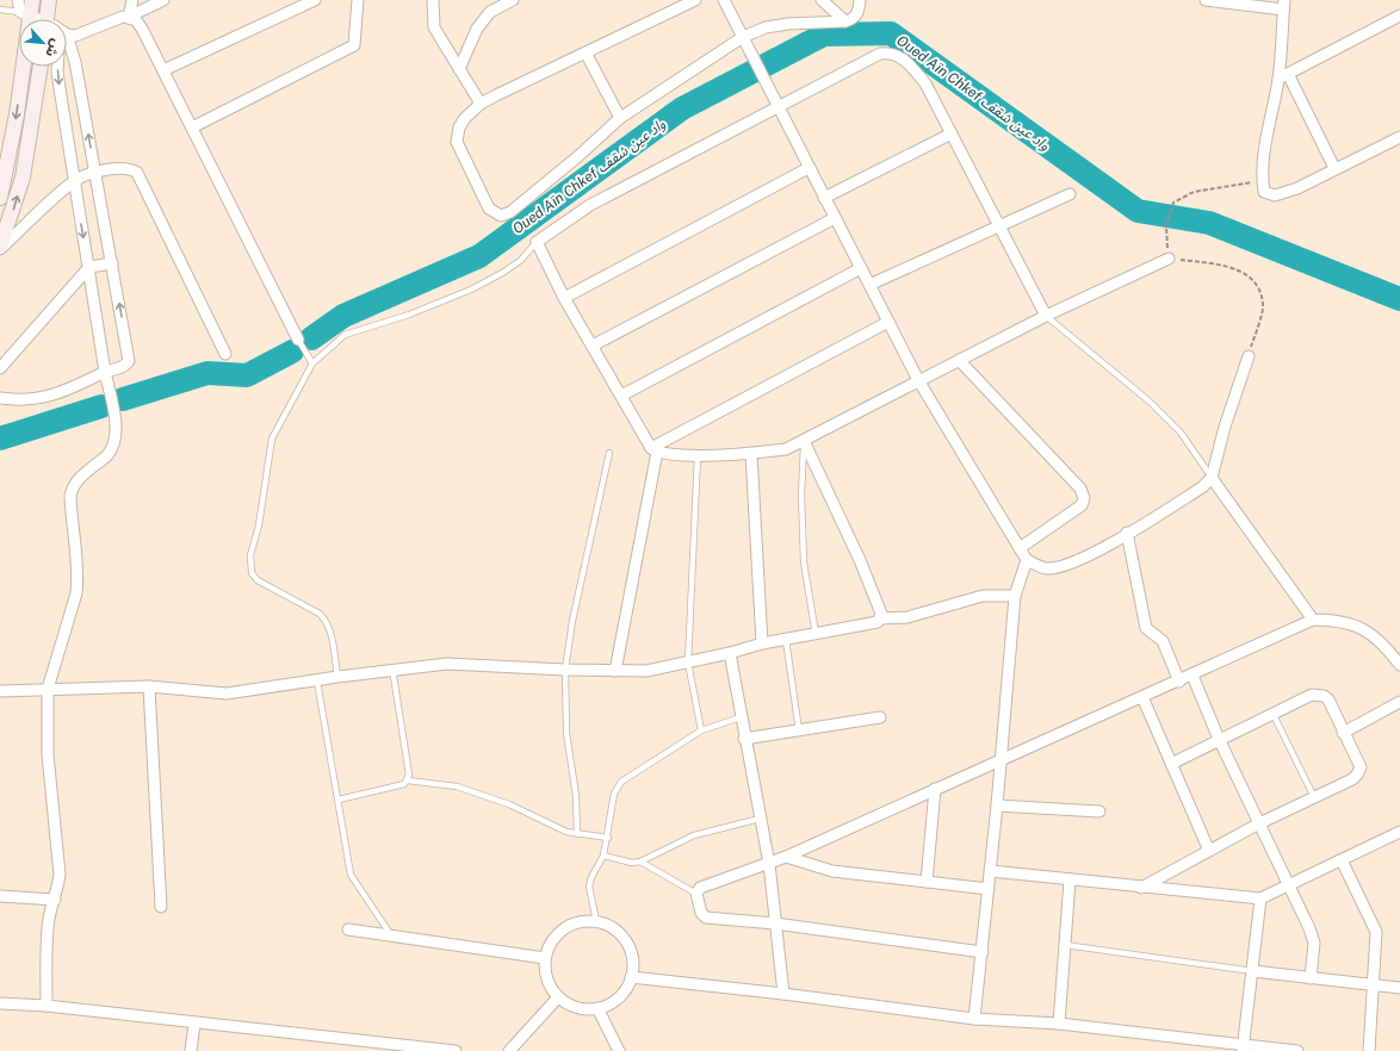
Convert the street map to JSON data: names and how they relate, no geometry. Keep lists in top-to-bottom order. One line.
{"water":["Oued Aïn Chkef واد عين شقف"],"north":"bottom right"}
